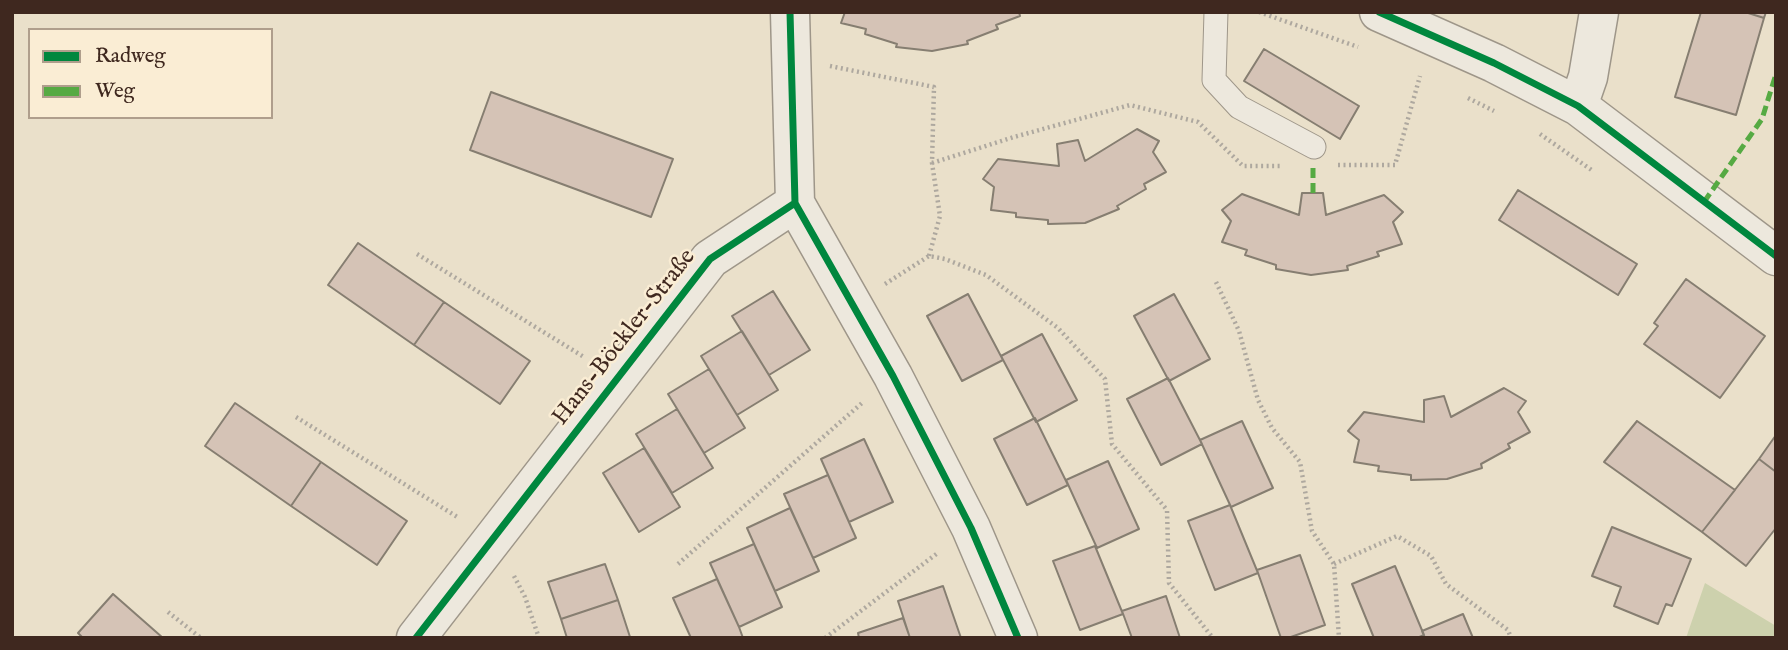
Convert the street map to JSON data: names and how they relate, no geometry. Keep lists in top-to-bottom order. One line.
{"streets":{"street":["Hans-Böckler-Straße"]},"legend":["Radweg","Weg"]}
